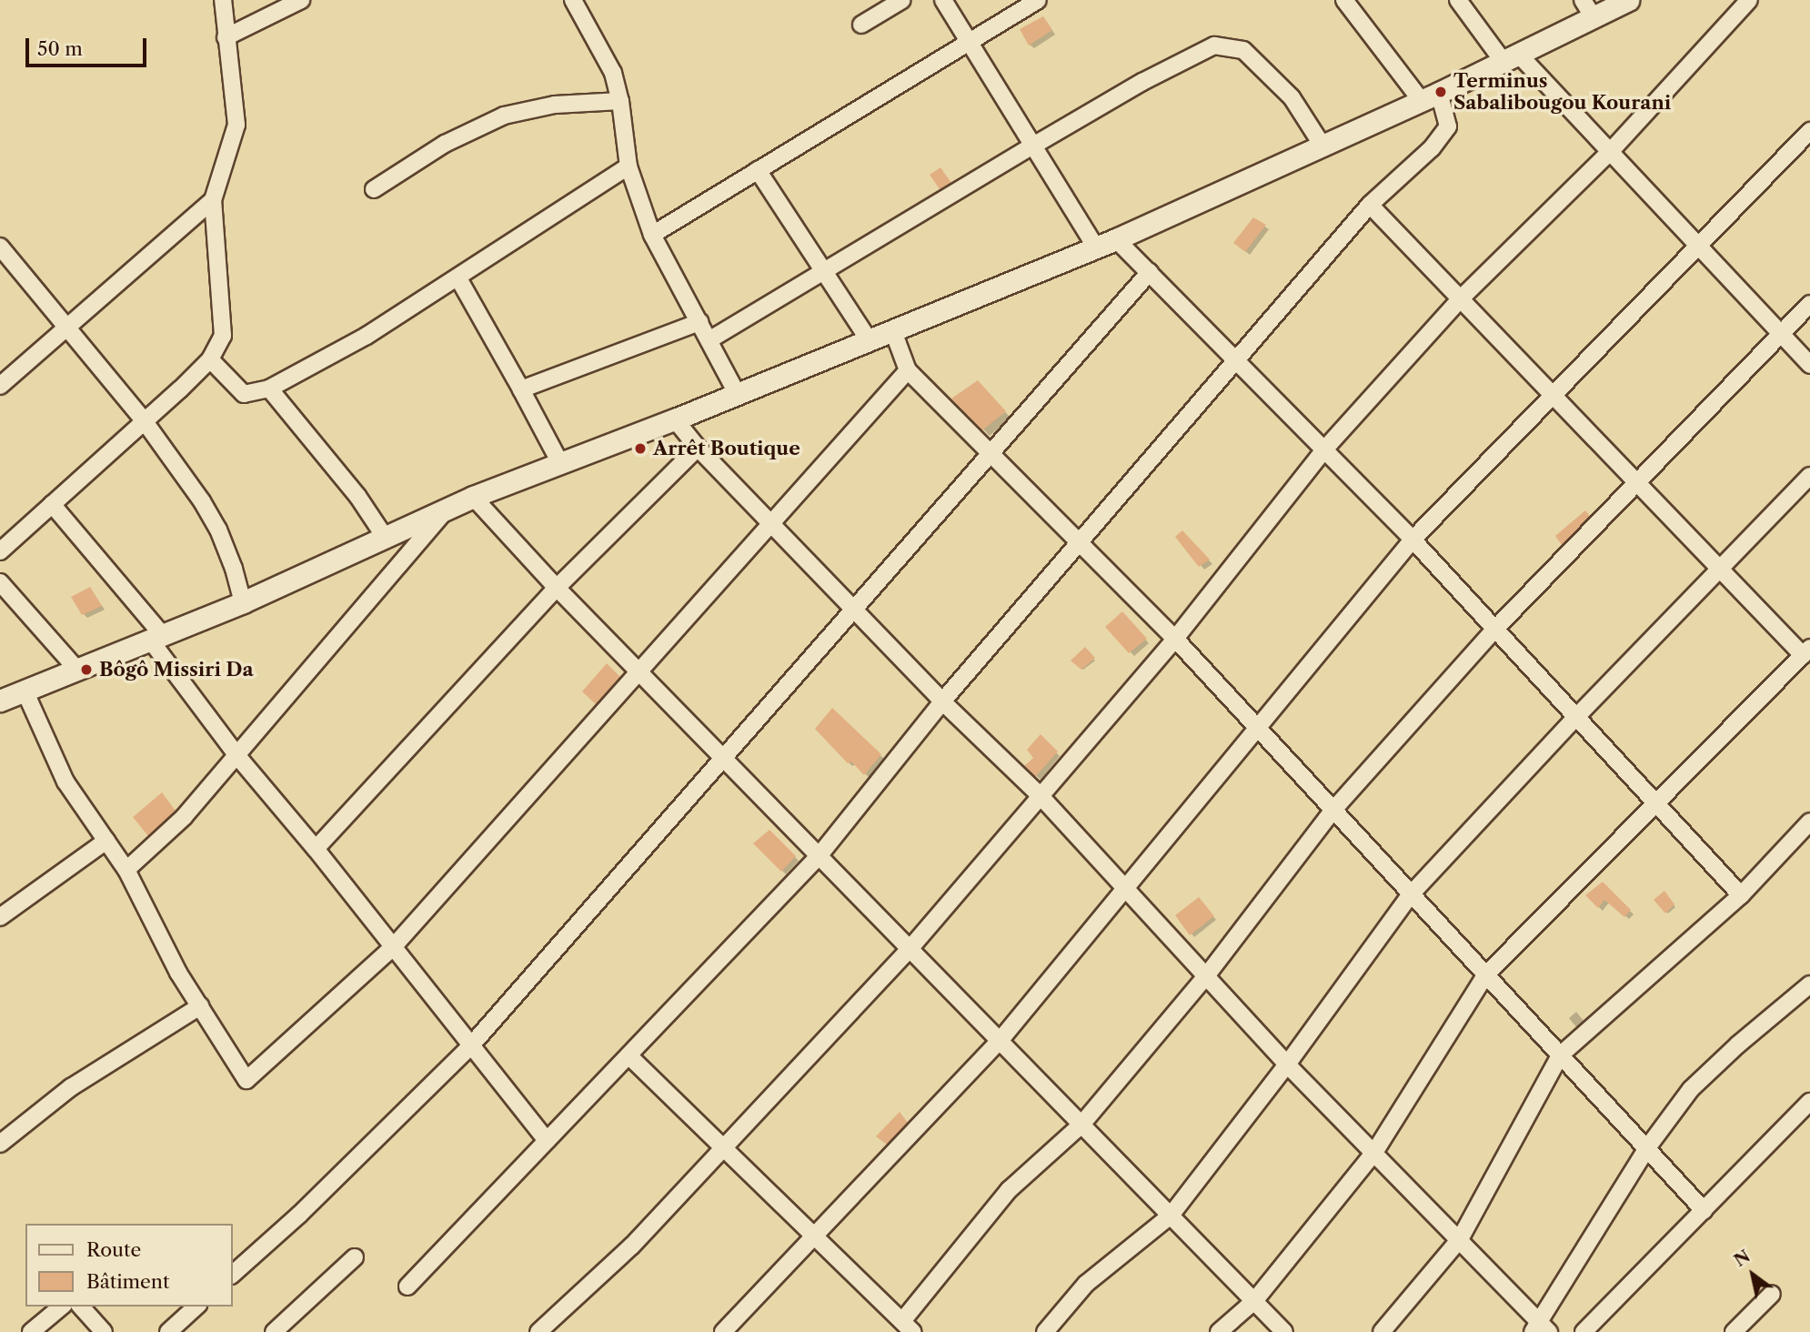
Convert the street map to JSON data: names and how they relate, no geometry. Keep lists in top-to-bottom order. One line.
{"places":["Terminus Sabalibougou Kourani","Arrêt Boutique","Bôgô Missiri Da"],"legend":["Route","Bâtiment"],"scale_bar":"50 m","north":"top left"}
